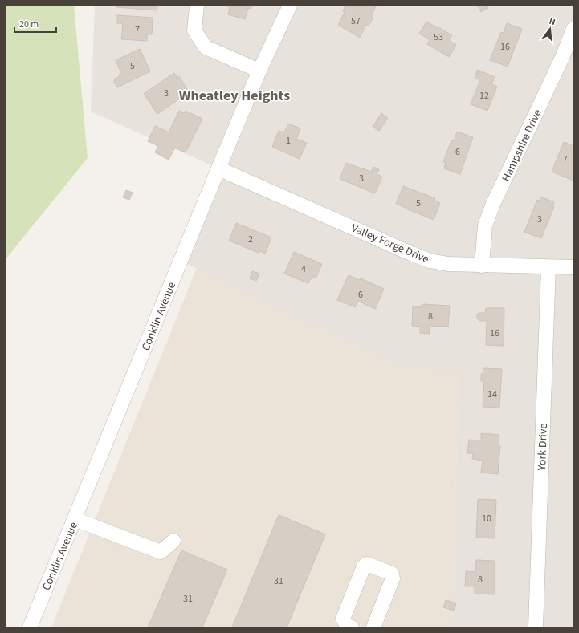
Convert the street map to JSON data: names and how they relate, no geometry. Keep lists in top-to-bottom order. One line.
{"streets":{"street":["Hampshire Drive","Valley Forge Drive","Conklin Avenue","York Drive"]},"crossings":[["Hampshire Drive","Valley Forge Drive"],["Valley Forge Drive","Conklin Avenue"],["Valley Forge Drive","York Drive"]],"districts":["Wheatley Heights"],"house_numbers":["57","7","53","16","5","3","12","1","6","7","3","5","3","2","4","6","8","16","14","10","8","31","31"],"scale_bar":"20 m","north":"top"}
